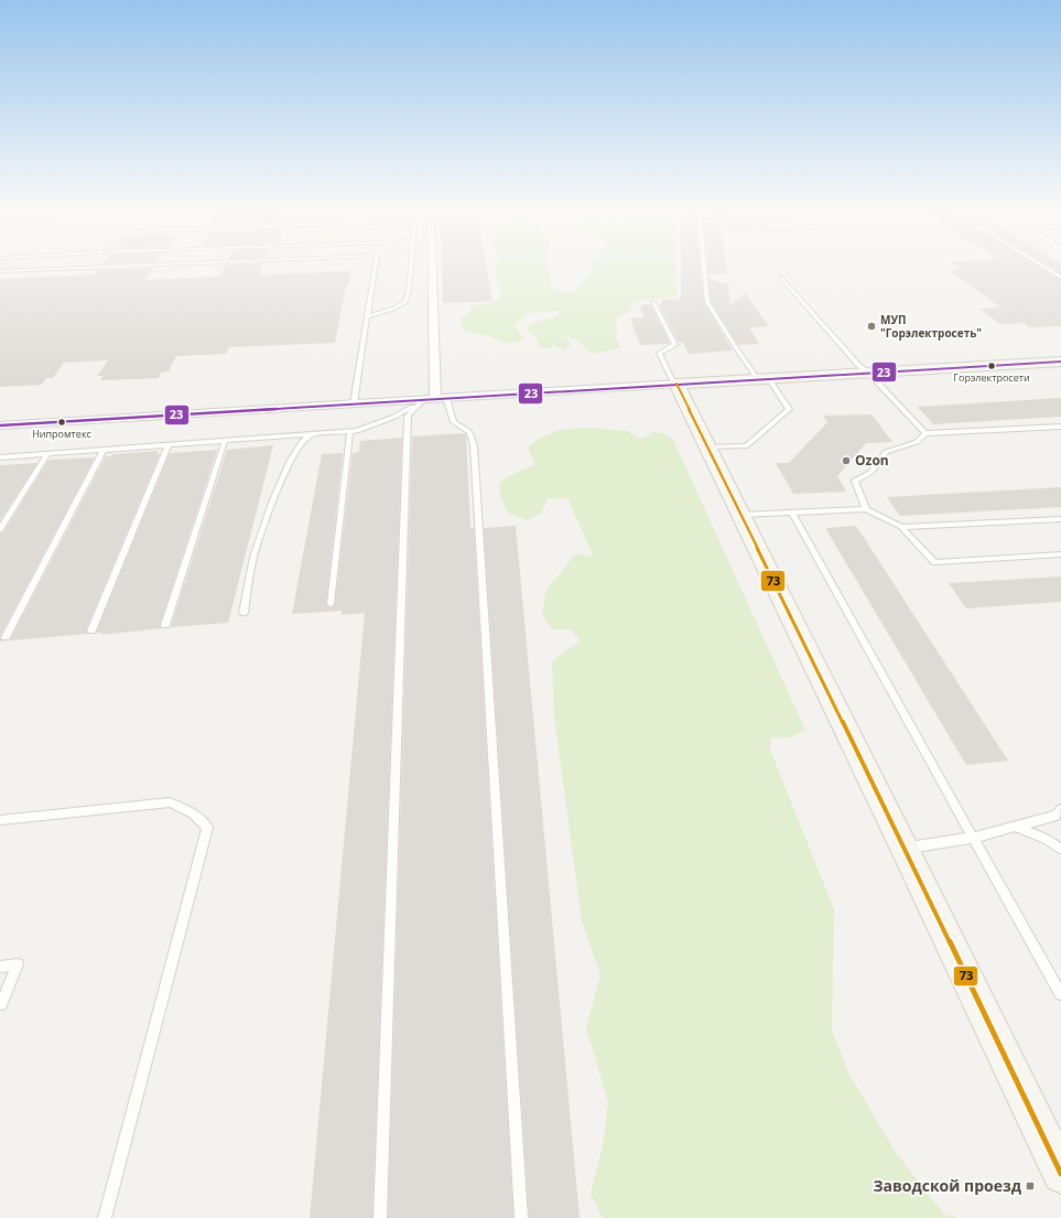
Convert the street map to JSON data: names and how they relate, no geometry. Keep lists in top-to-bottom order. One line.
{"places":{"other":["МУП \"Горэлектросеть\"","Горэлектросети","Нипромтекс","Ozon"],"transit":["Заводской проезд"]},"lines":["transit line 23","transit line 73"]}
